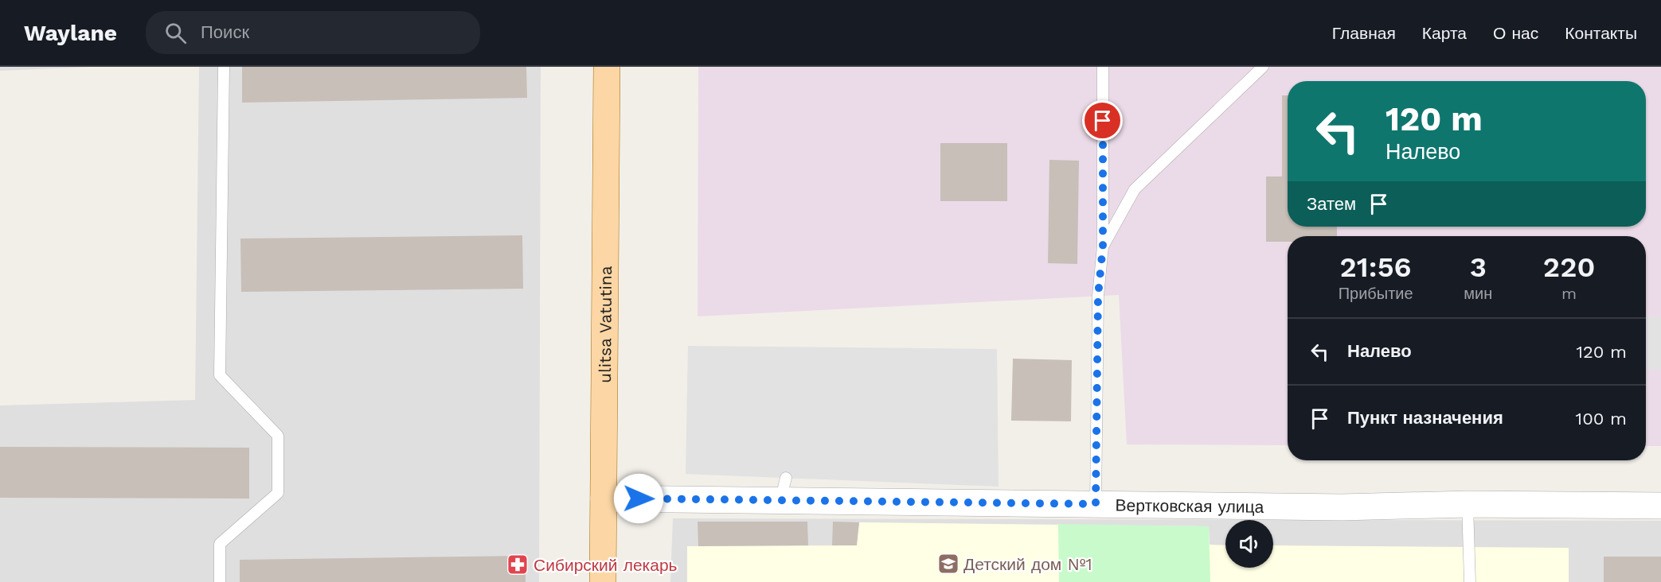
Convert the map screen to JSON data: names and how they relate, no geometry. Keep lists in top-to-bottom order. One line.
{"streets":{"main road":["ulitsa Vatutina"],"street":["Вертковская улица"]},"crossings":[["ulitsa Vatutina","Вертковская улица"]],"places":{"school or university":["Детский дом №1"],"pharmacy":["Сибирский лекарь"]},"page":{"header":"Waylane","search":"Поиск","nav":["Главная","Карта","О нас","Контакты"],"turn":["120 m","Налево"],"then":"Затем","eta":["21:56","Прибытие","3","мин","220","m"],"list":[{"name":"Налево","value":"120 m"},{"name":"Пункт назначения","value":"100 m"}]}}
